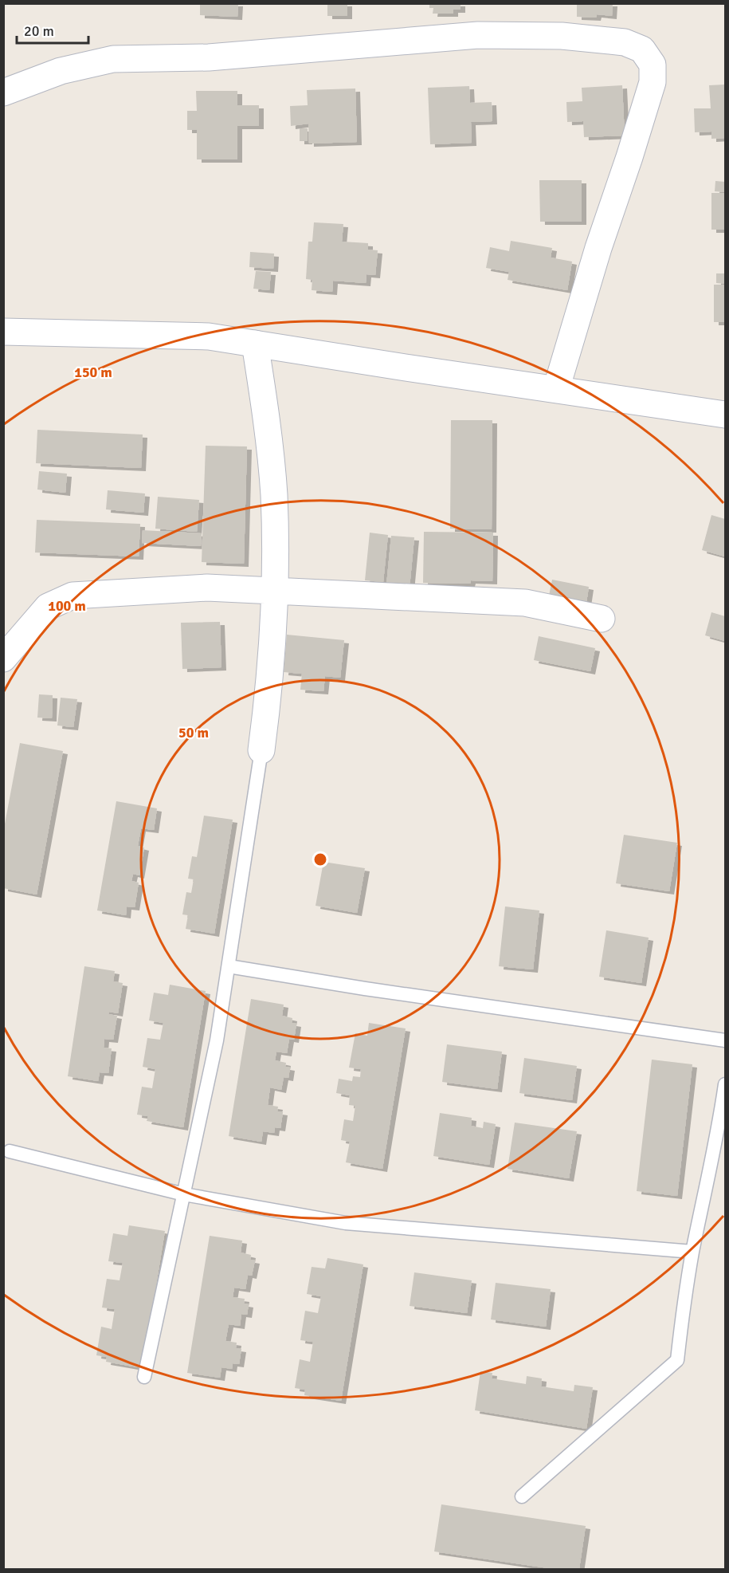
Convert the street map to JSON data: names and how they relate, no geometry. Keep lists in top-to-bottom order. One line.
{"scale_bar":"20 m","rings":["150 m","100 m","50 m"]}
